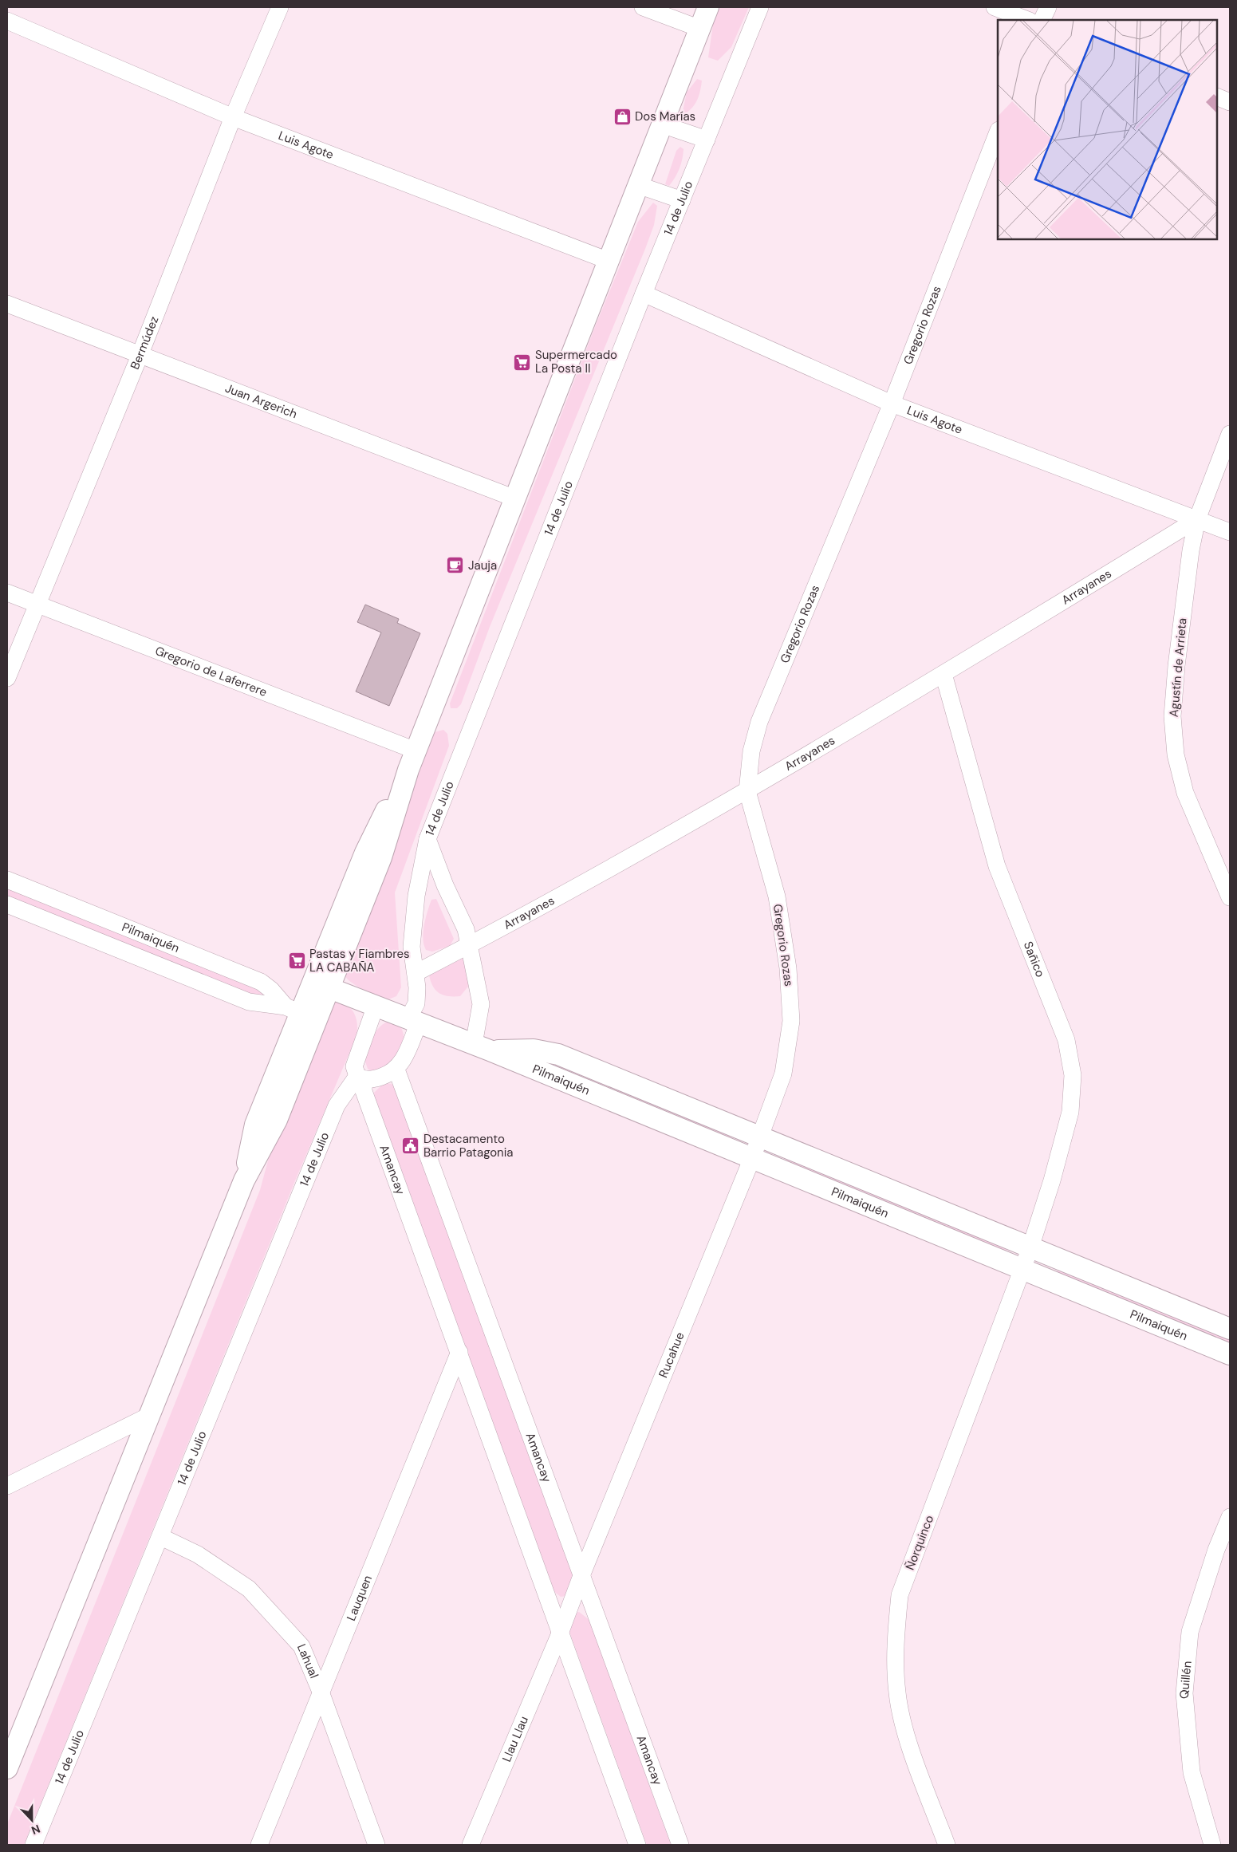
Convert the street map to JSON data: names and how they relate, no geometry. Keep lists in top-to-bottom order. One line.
{"streets":{"main road":["Pilmaiquén"],"street":["Luis Agote","14 de Julio","Gregorio Rozas","Bermúdez","Juan Argerich","Arrayanes","Agustín de Arrieta","Gregorio de Laferrere","Sañico","Amancay","Rucahue","Ñorquinco","Lauquen","Lahual","Quillén","Llau Llau"]},"crossings":[["Luis Agote","14 de Julio"],["Luis Agote","Gregorio Rozas"],["Luis Agote","Bermúdez"],["Luis Agote","Arrayanes"],["Luis Agote","Agustín de Arrieta"],["14 de Julio","Arrayanes"],["14 de Julio","Pilmaiquén"],["14 de Julio","Amancay"],["14 de Julio","Lahual"],["Gregorio Rozas","Arrayanes"],["Gregorio Rozas","Pilmaiquén"],["Gregorio Rozas","Rucahue"],["Bermúdez","Juan Argerich"],["Bermúdez","Gregorio de Laferrere"],["Arrayanes","Agustín de Arrieta"],["Arrayanes","Sañico"],["Pilmaiquén","Sañico"],["Pilmaiquén","Amancay"],["Pilmaiquén","Rucahue"],["Pilmaiquén","Ñorquinco"],["Sañico","Ñorquinco"],["Amancay","Rucahue"],["Amancay","Lauquen"],["Amancay","Llau Llau"],["Rucahue","Llau Llau"],["Lauquen","Lahual"]],"places":{"shop":["Dos Marías"],"supermarket":["Supermercado La Posta II","Pastas y Fiambres LA CABAÑA"],"cafe":["Jauja"],"public building":["Destacamento Barrio Patagonia"]},"north":"bottom"}
